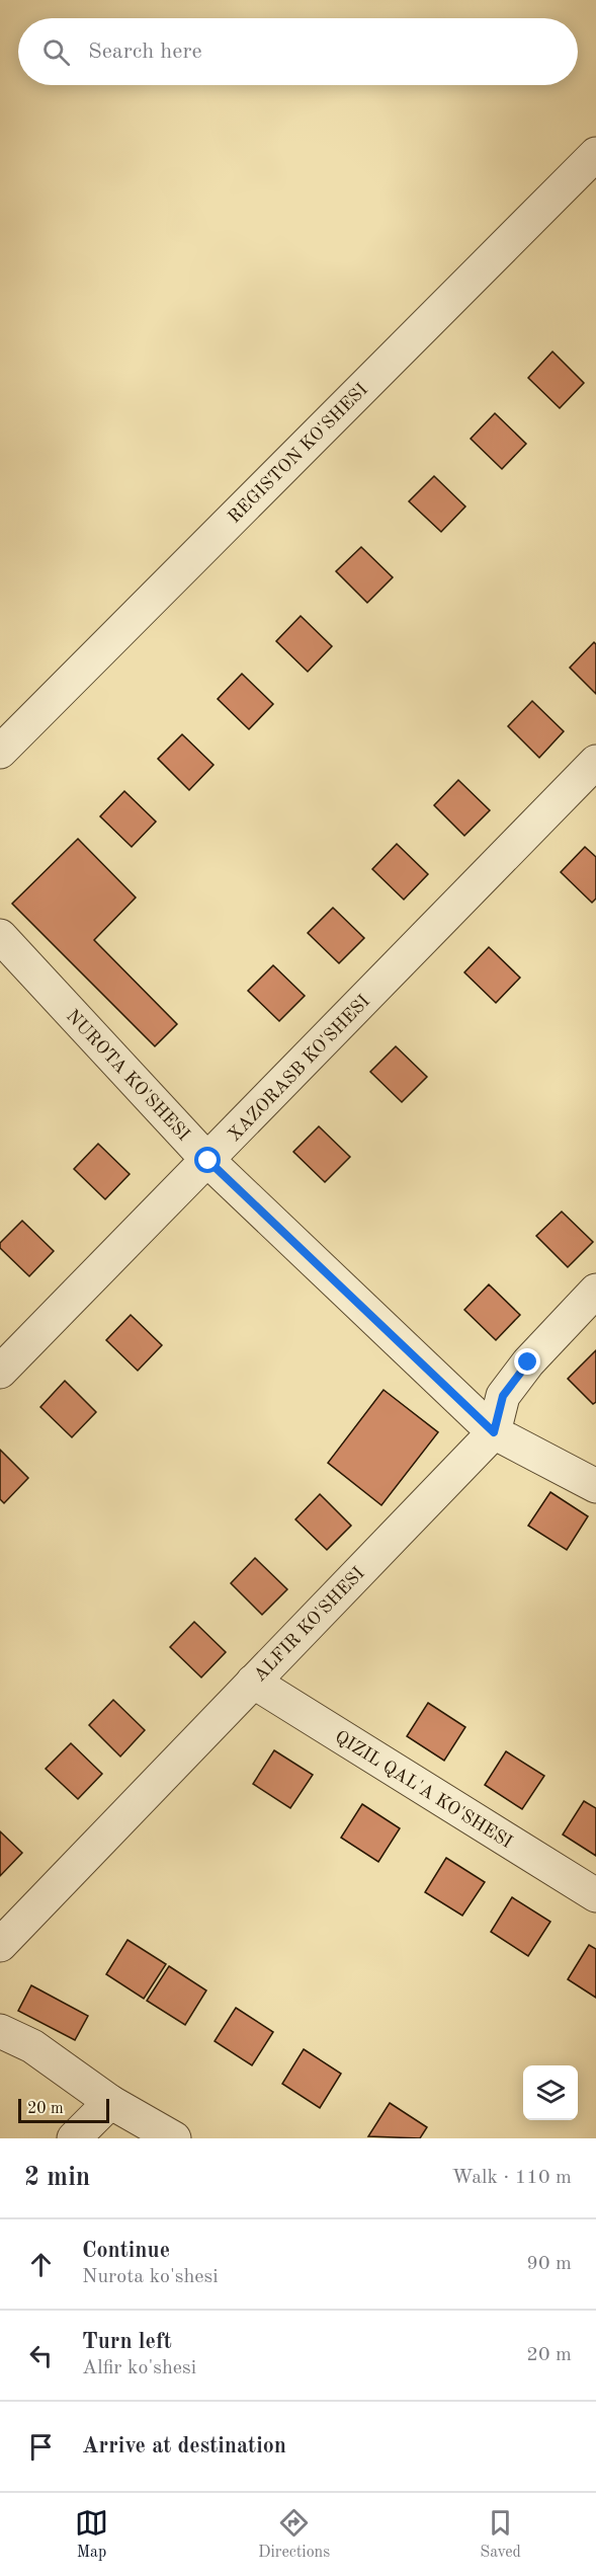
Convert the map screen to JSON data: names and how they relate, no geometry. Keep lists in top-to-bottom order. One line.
{"streets":{"street":["REGISTON KO'SHESI","XAZORASB KO'SHESI","NUROTA KO'SHESI","ALFIR KO'SHESI","QIZIL QAL'A KO'SHESI"]},"crossings":[["XAZORASB KO'SHESI","NUROTA KO'SHESI"],["NUROTA KO'SHESI","ALFIR KO'SHESI"],["ALFIR KO'SHESI","QIZIL QAL'A KO'SHESI"]],"scale_bar":"20 m","page":{"search":"Search here","scale":"20 m","heading":["2 min","Walk · 110 m"],"list":[["Continue","Nurota ko'shesi","90 m"],["Turn left","Alfir ko'shesi","20 m"],"Arrive at destination"],"nav":["Map","Directions","Saved"]}}
